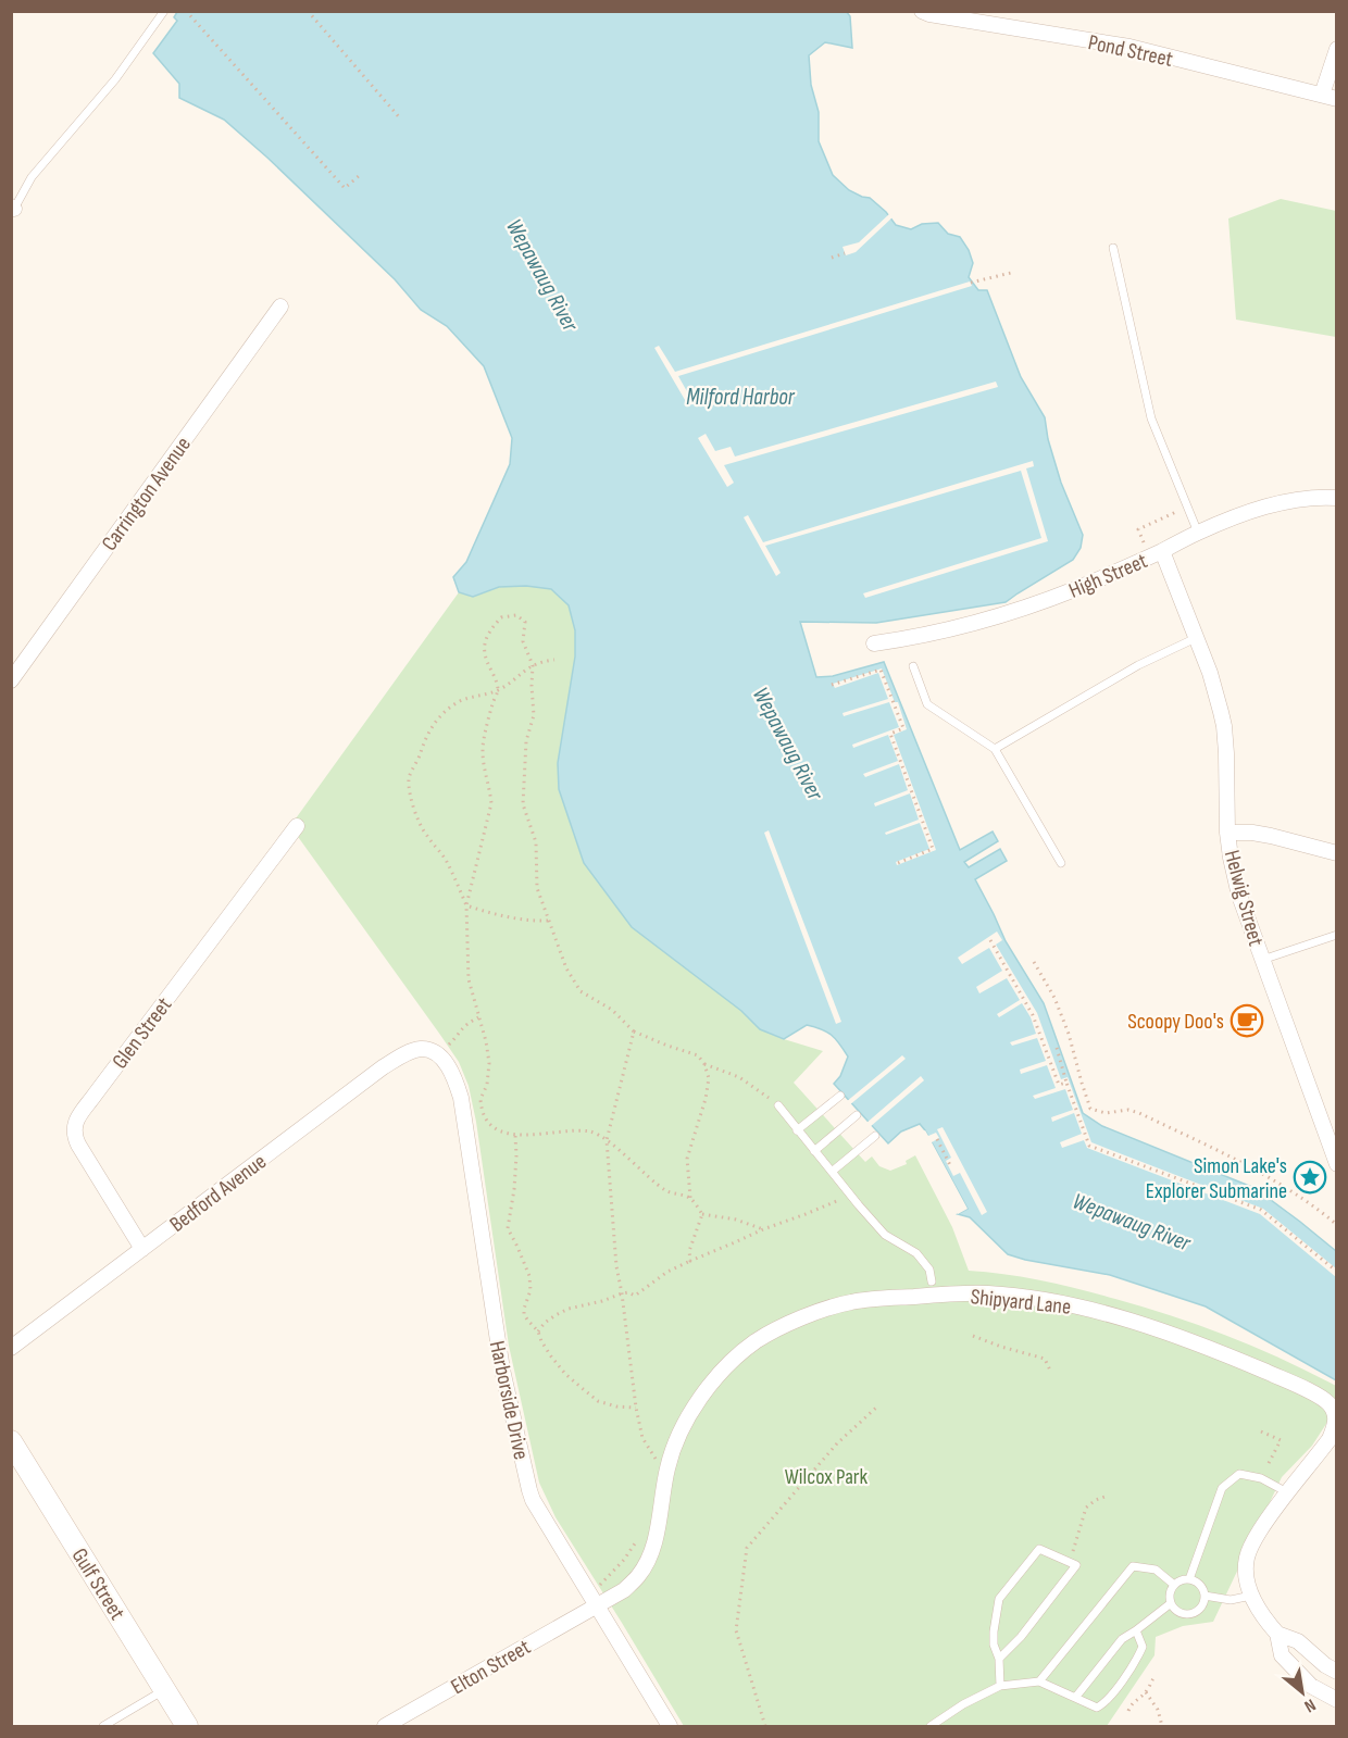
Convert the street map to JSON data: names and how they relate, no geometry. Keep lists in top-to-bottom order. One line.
{"streets":{"main road":["Gulf Street"],"street":["Pond Street","Carrington Avenue","High Street","Helwig Street","Glen Street","Bedford Avenue","Shipyard Lane","Harborside Drive","Elton Street"]},"crossings":[["High Street","Helwig Street"],["Glen Street","Bedford Avenue"],["Bedford Avenue","Harborside Drive"],["Shipyard Lane","Harborside Drive"],["Shipyard Lane","Elton Street"],["Harborside Drive","Elton Street"]],"water":["Wepawaug River","Milford Harbor"],"parks":["Wilcox Park"],"places":{"cafe":["Scoopy Doo's"],"place":["Simon Lake's Explorer Submarine"]},"north":"bottom right"}
